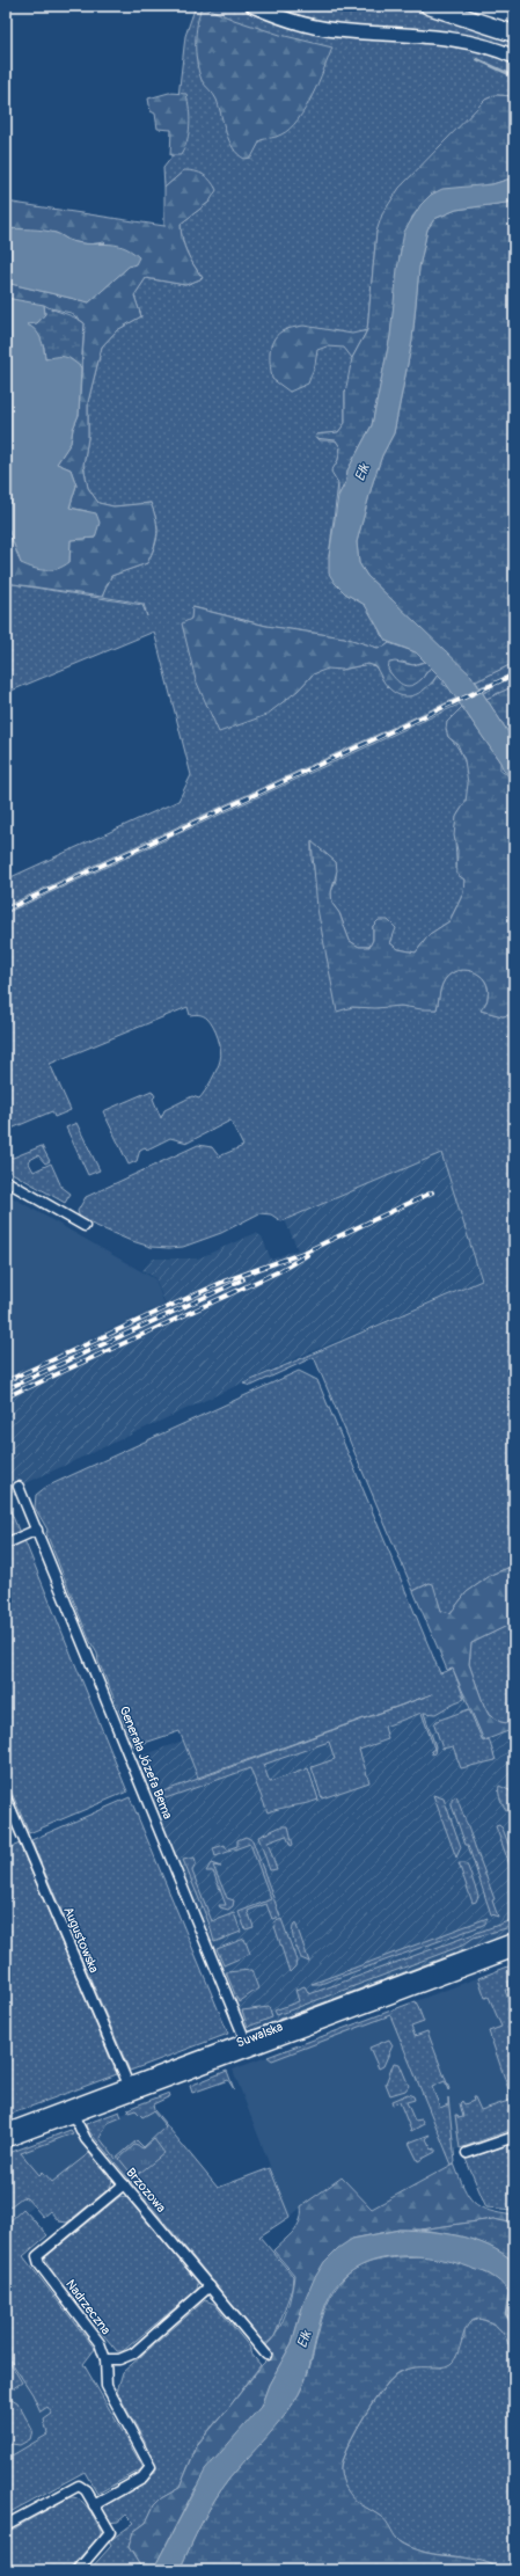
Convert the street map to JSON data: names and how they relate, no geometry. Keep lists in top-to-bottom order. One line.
{"streets":{"street":["Generała Józefa Bema","Augustowska","Suwalska","Brzozowa","Nadrzeczna"]},"crossings":[["Generała Józefa Bema","Suwalska"],["Augustowska","Suwalska"],["Suwalska","Brzozowa"],["Brzozowa","Nadrzeczna"]],"water":["Ełk"]}
